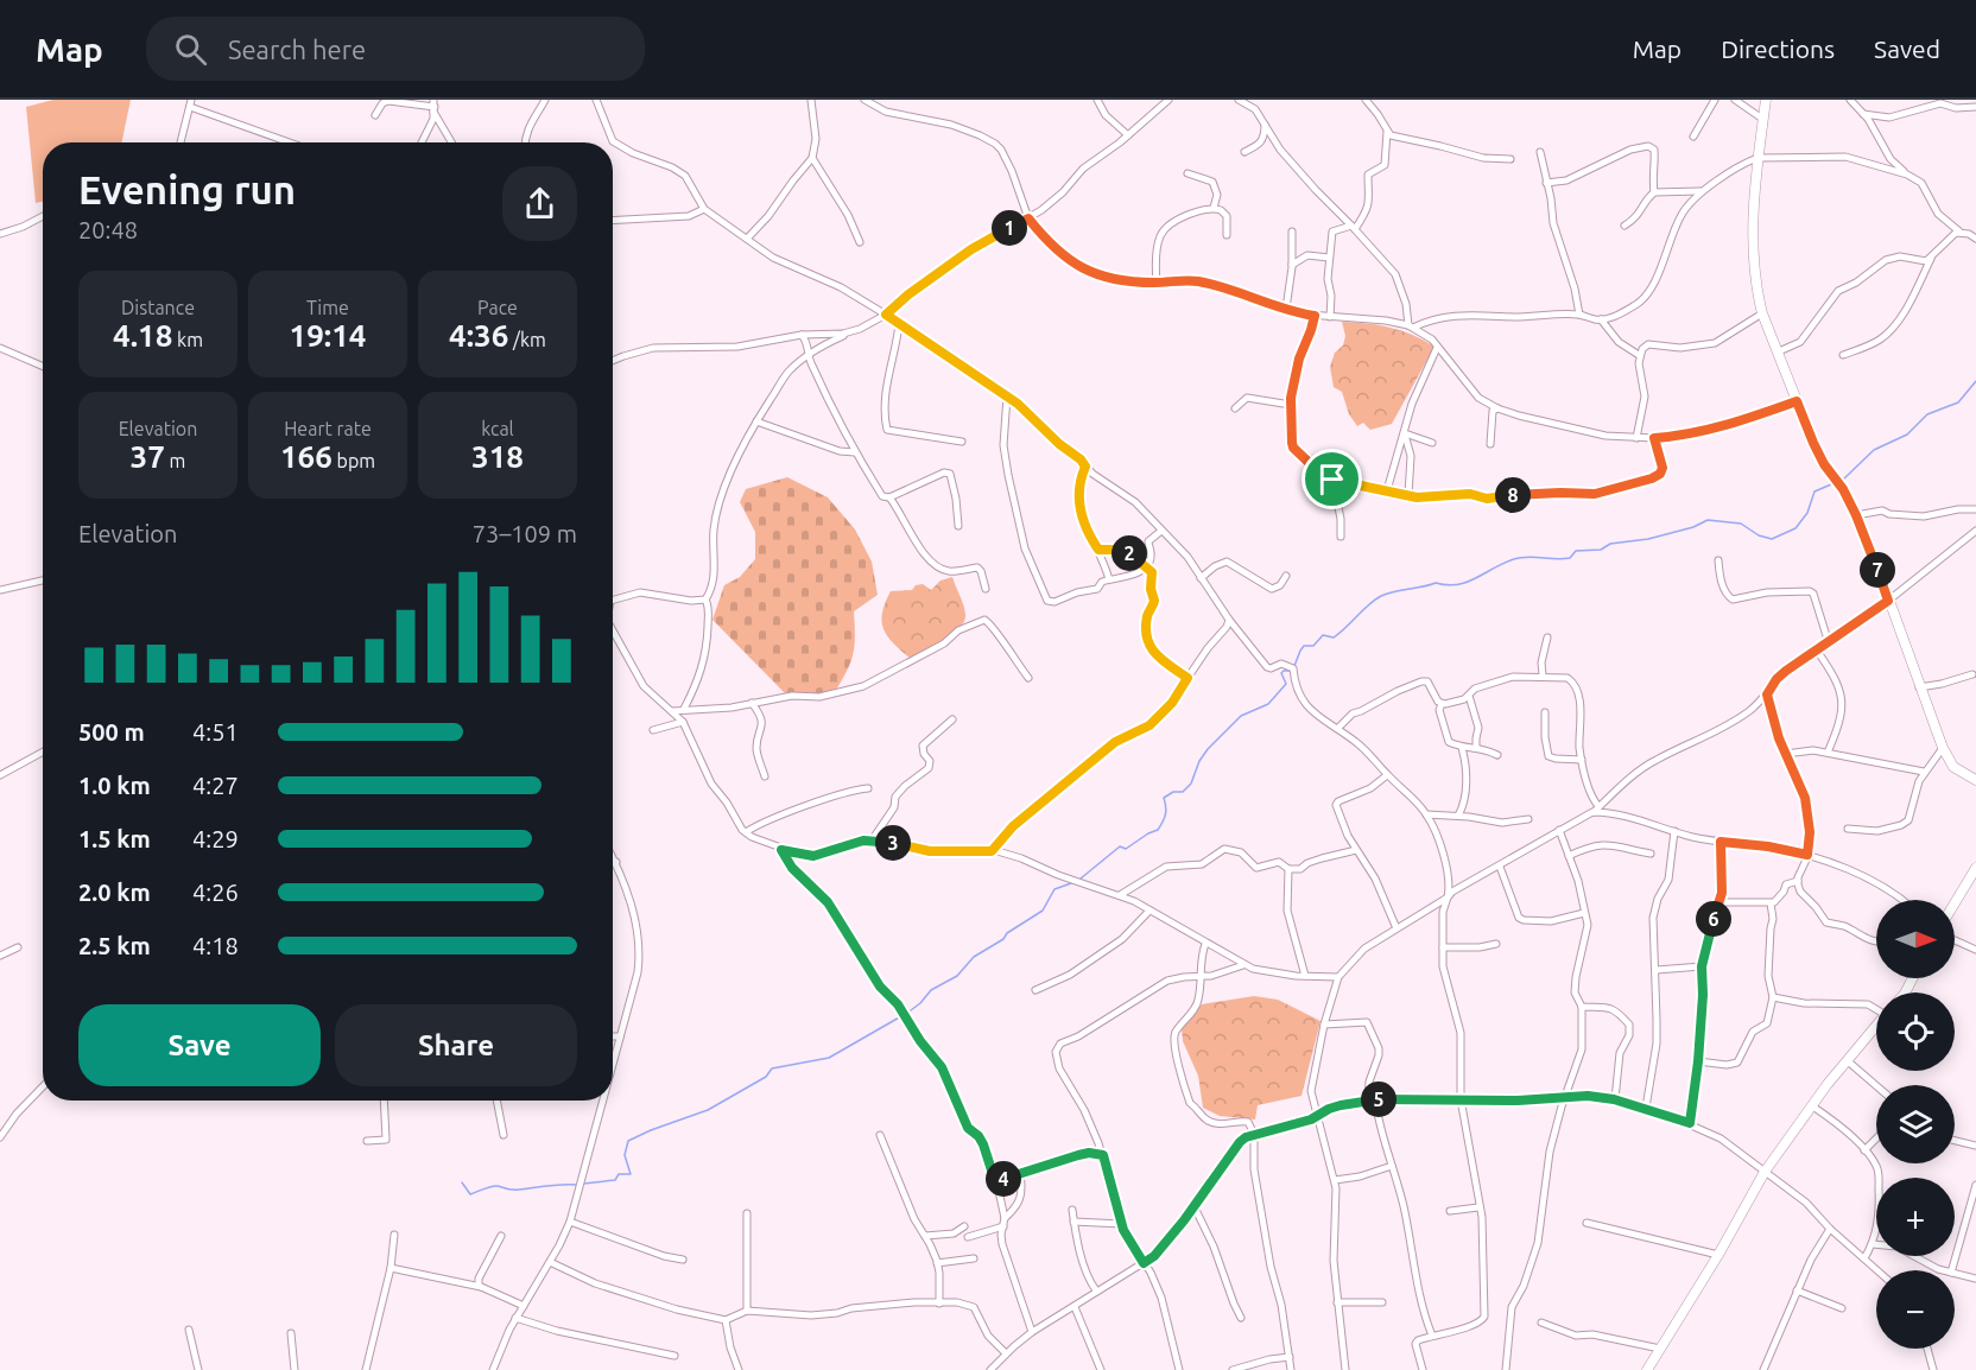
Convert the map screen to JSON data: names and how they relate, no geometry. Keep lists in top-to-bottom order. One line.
{"north":"right","page":{"header":"Map","search":"Search here","nav":["Map","Directions","Saved"],"heading":["Evening run","20:48"],"pins":["1","8","2","7","3","6","5","4"],"stats":[["Distance","4.18 km"],["Time","19:14"],["Pace","4:36 /km"],["Elevation","37 m"],["Heart rate","166 bpm"],["kcal","318"]],"chart":["Elevation","73–109 m"],"list":[{"name":"500 m","note":"4:51"},{"name":"1.0 km","note":"4:27"},{"name":"1.5 km","note":"4:29"},{"name":"2.0 km","note":"4:26"},{"name":"2.5 km","note":"4:18"}],"map_buttons":["+","−"],"buttons":["Save","Share"]}}
